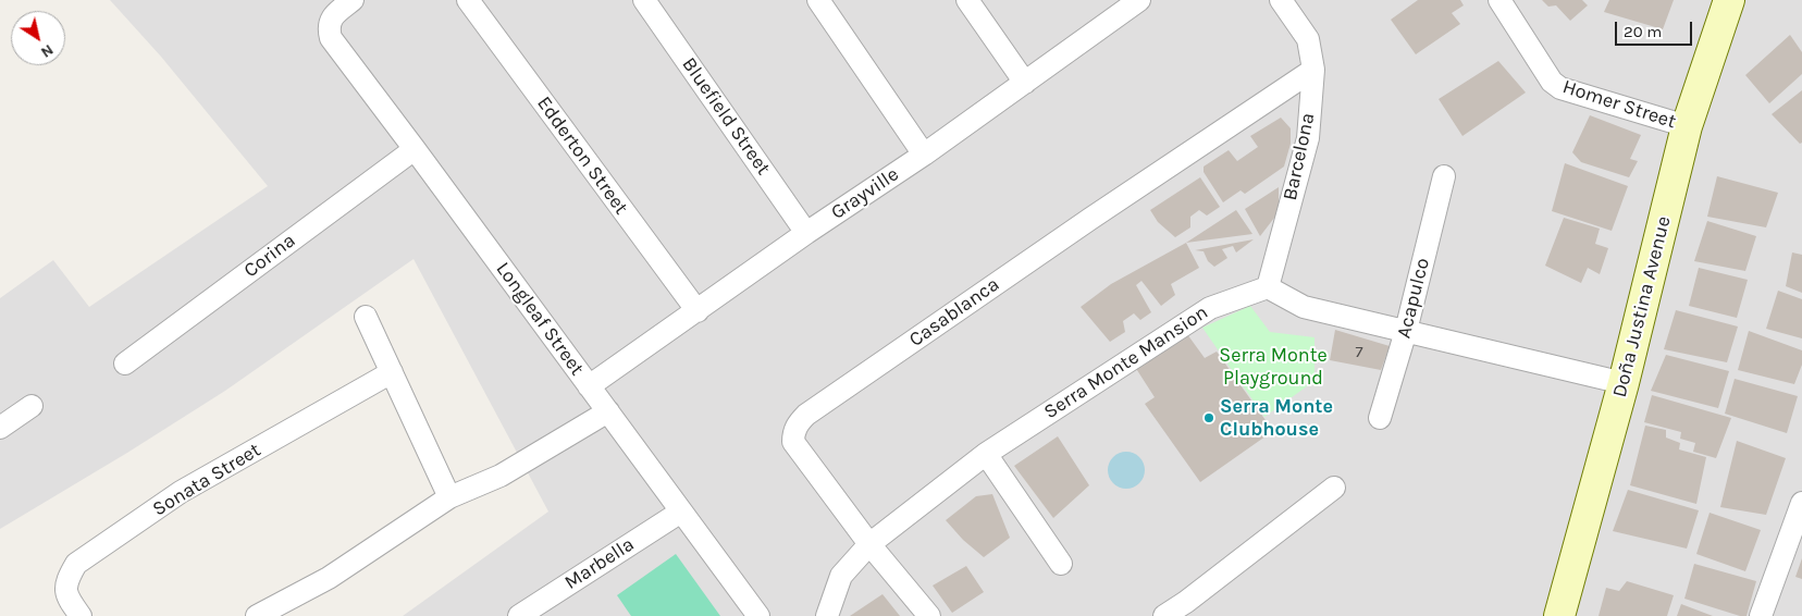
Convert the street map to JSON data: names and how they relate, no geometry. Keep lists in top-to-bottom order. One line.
{"streets":{"street":["Homer Street","Bluefield Street","Edderton Street","Barcelona","Grayville","Corina","Acapulco","Doña Justina Avenue","Casablanca","Longleaf Street","Serra Monte Mansion","Sonata Street","Marbella"]},"crossings":[["Homer Street","Doña Justina Avenue"],["Bluefield Street","Grayville"],["Edderton Street","Grayville"],["Barcelona","Casablanca"],["Barcelona","Serra Monte Mansion"],["Grayville","Longleaf Street"],["Corina","Longleaf Street"],["Casablanca","Serra Monte Mansion"],["Longleaf Street","Marbella"]],"parks":["Serra Monte Playground"],"places":["Serra Monte Clubhouse"],"house_numbers":["7"],"scale_bar":"20 m","north":"bottom right"}
